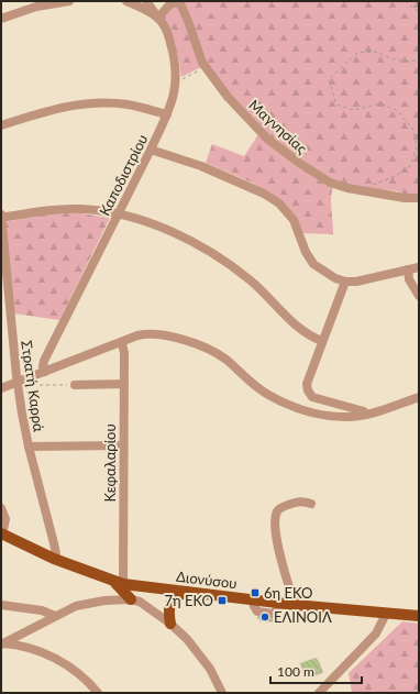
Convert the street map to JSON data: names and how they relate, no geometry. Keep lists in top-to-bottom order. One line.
{"streets":{"main road":["Διονύσου"],"street":["Μαγνησίας","Καποδιστρίου","Στρατή Καρρά","Κεφαλαρίου"]},"crossings":[["Στρατή Καρρά","Διονύσου"],["Κεφαλαρίου","Διονύσου"]],"places":{"transit":["6η ΕΚΟ","7η ΕΚΟ"],"other":["ΕΛΙΝΟΙΛ"]},"scale_bar":"100 m"}
